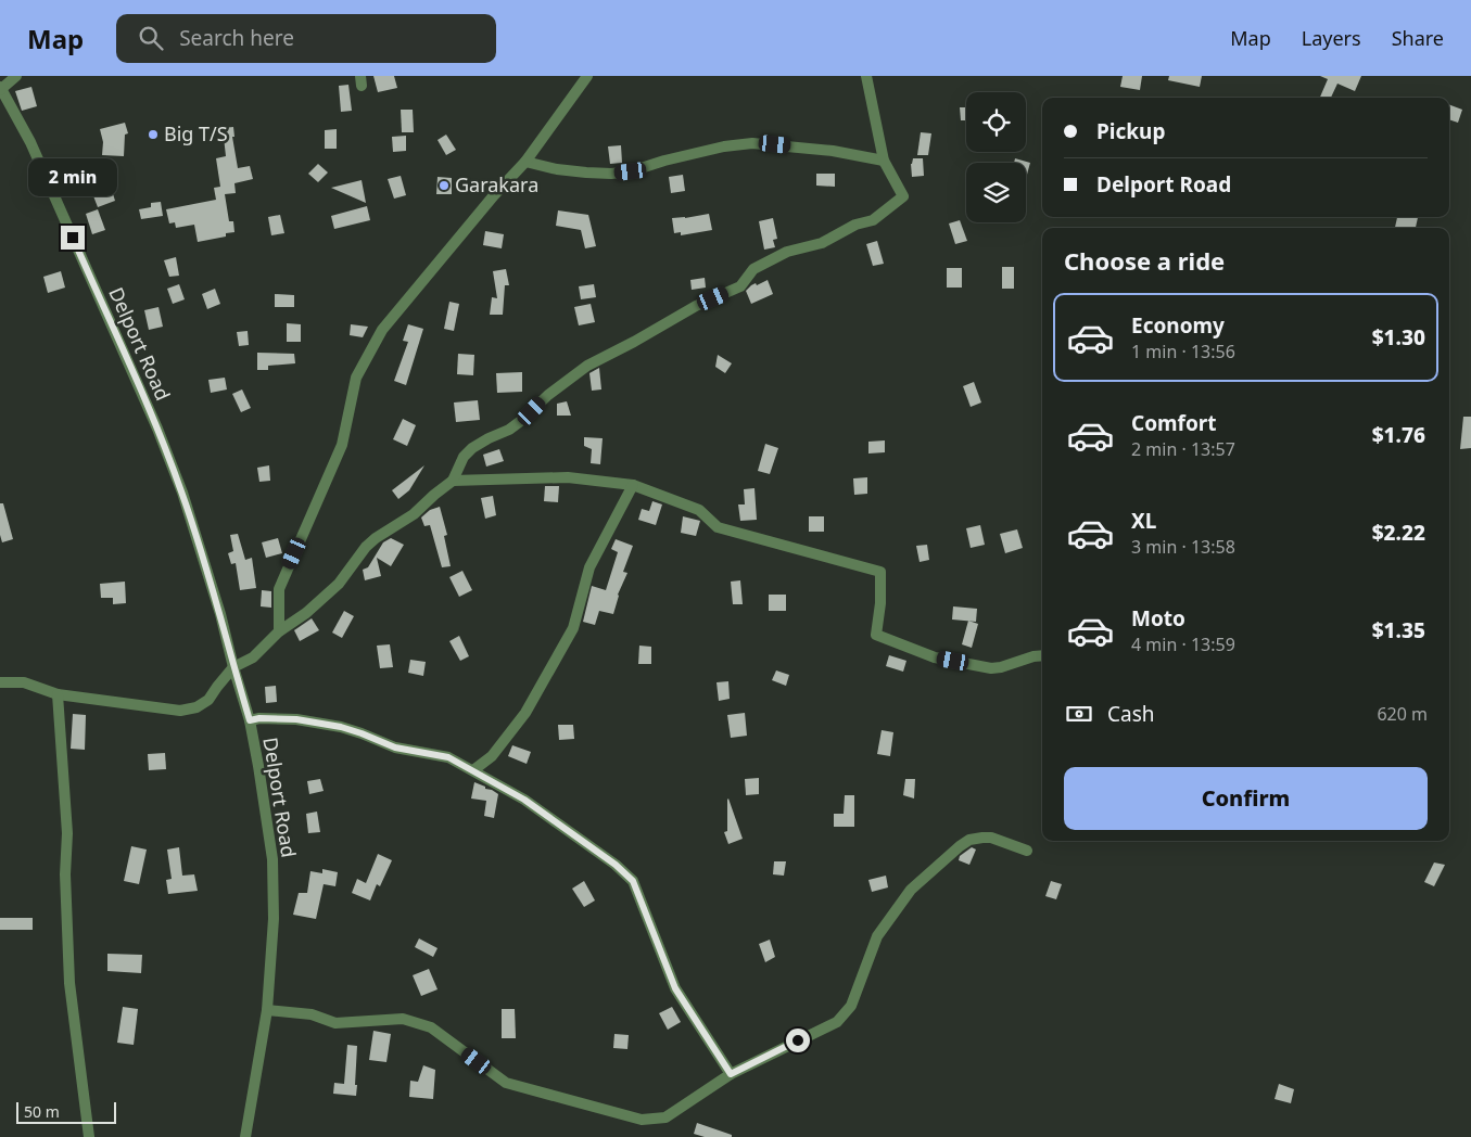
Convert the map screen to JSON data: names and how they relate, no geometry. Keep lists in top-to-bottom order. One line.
{"streets":{"street":["Delport Road"]},"places":["Big T/S","Garakara"],"scale_bar":"50 m","page":{"header":"Map","search":"Search here","nav":["Map","Layers","Share"],"banner":["Pickup","Delport Road"],"bubble":"2 min","heading":"Choose a ride","list":[{"name":"Economy","note":"1 min · 13:56","value":"$1.30"},{"name":"Comfort","note":"2 min · 13:57","value":"$1.76"},{"name":"XL","note":"3 min · 13:58","value":"$2.22"},{"name":"Moto","note":"4 min · 13:59","value":"$1.35"}],"pay":["Cash","620 m"],"buttons":"Confirm","scale":"50 m"}}
